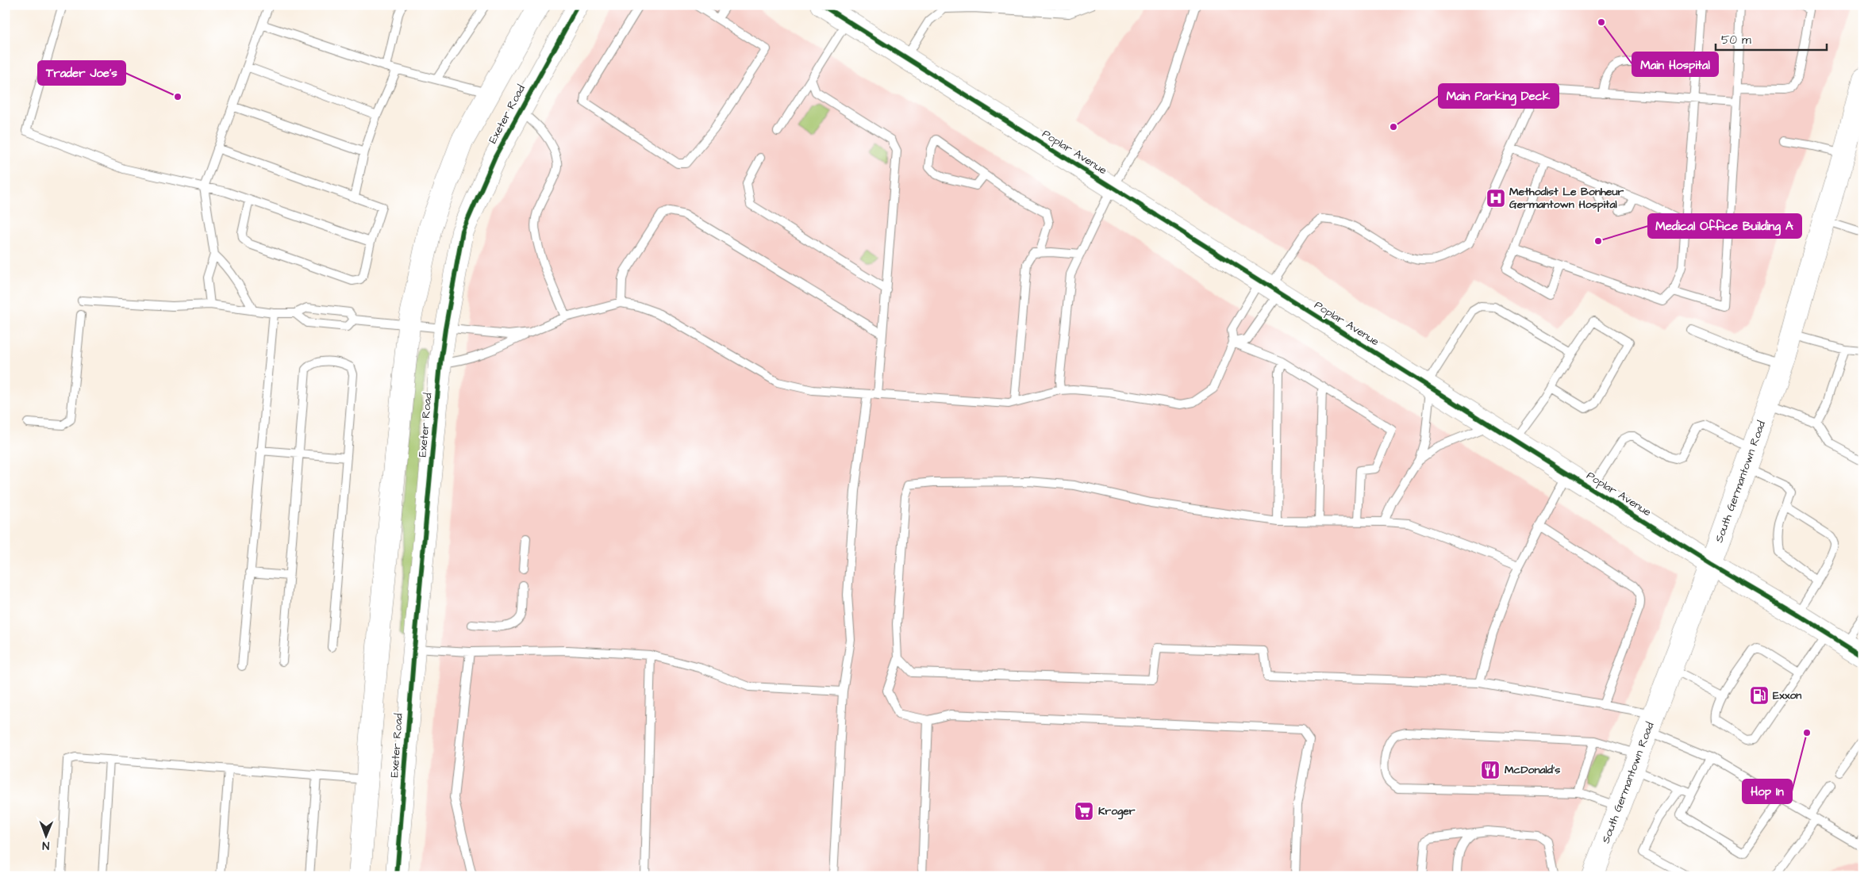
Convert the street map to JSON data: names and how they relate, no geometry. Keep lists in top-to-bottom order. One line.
{"streets":{"street":["Exeter Road","Poplar Avenue","South Germantown Road"]},"crossings":[["Poplar Avenue","South Germantown Road"]],"places":{"other":["Main Hospital","Trader Joe's","Main Parking Deck","Medical Office Building A","Hop In"],"hospital":["Methodist Le Bonheur Germantown Hospital"],"fuel station":["Exxon"],"restaurant":["McDonald's"],"supermarket":["Kroger"]},"scale_bar":"50 m","north":"bottom"}
